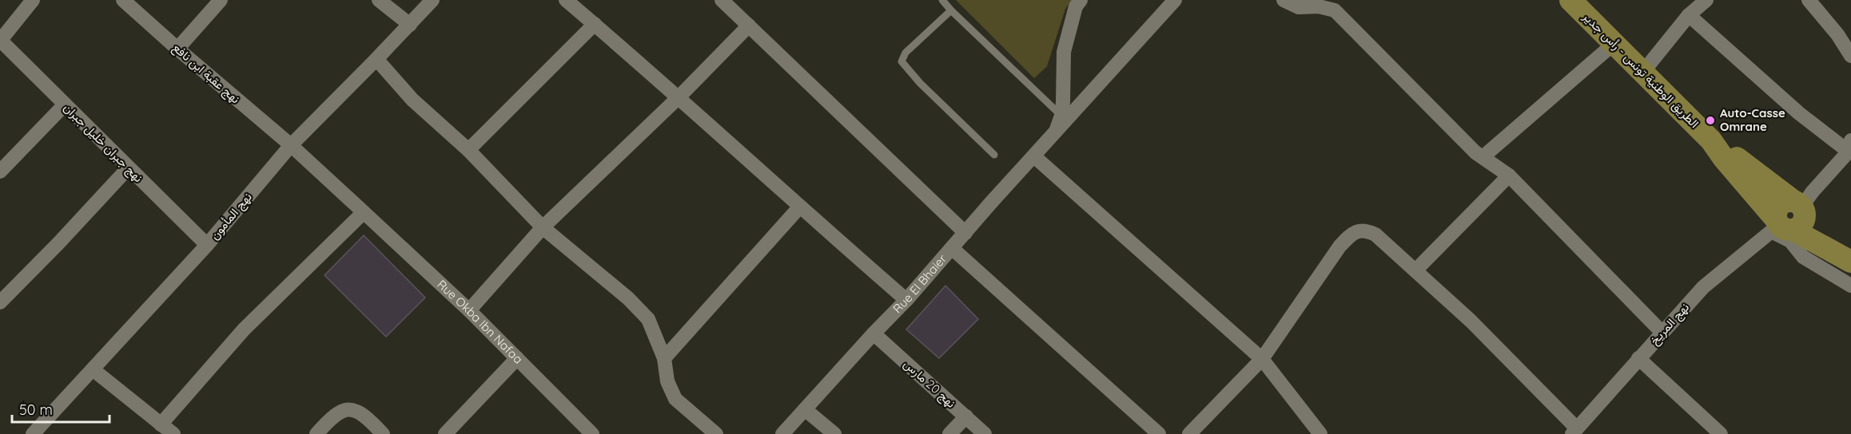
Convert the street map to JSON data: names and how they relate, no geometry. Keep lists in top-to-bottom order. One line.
{"streets":{"main road":["الطريق الوطنية تونس - رأس جدير"],"street":["نهج عقبة ابن نافع","نهج جبران خليل جبران","نهج المأمون","Rue El Bhaier","Rue Okba Ibn Nafaa","نهج المريخ","نهج 20 مارس"]},"crossings":[["الطريق الوطنية تونس - رأس جدير","نهج المريخ"],["نهج عقبة ابن نافع","نهج المأمون"],["نهج عقبة ابن نافع","Rue Okba Ibn Nafaa"],["نهج جبران خليل جبران","نهج المأمون"],["نهج المأمون","Rue Okba Ibn Nafaa"],["Rue El Bhaier","نهج 20 مارس"]],"places":["Auto-Casse Omrane"],"scale_bar":"50 m"}
